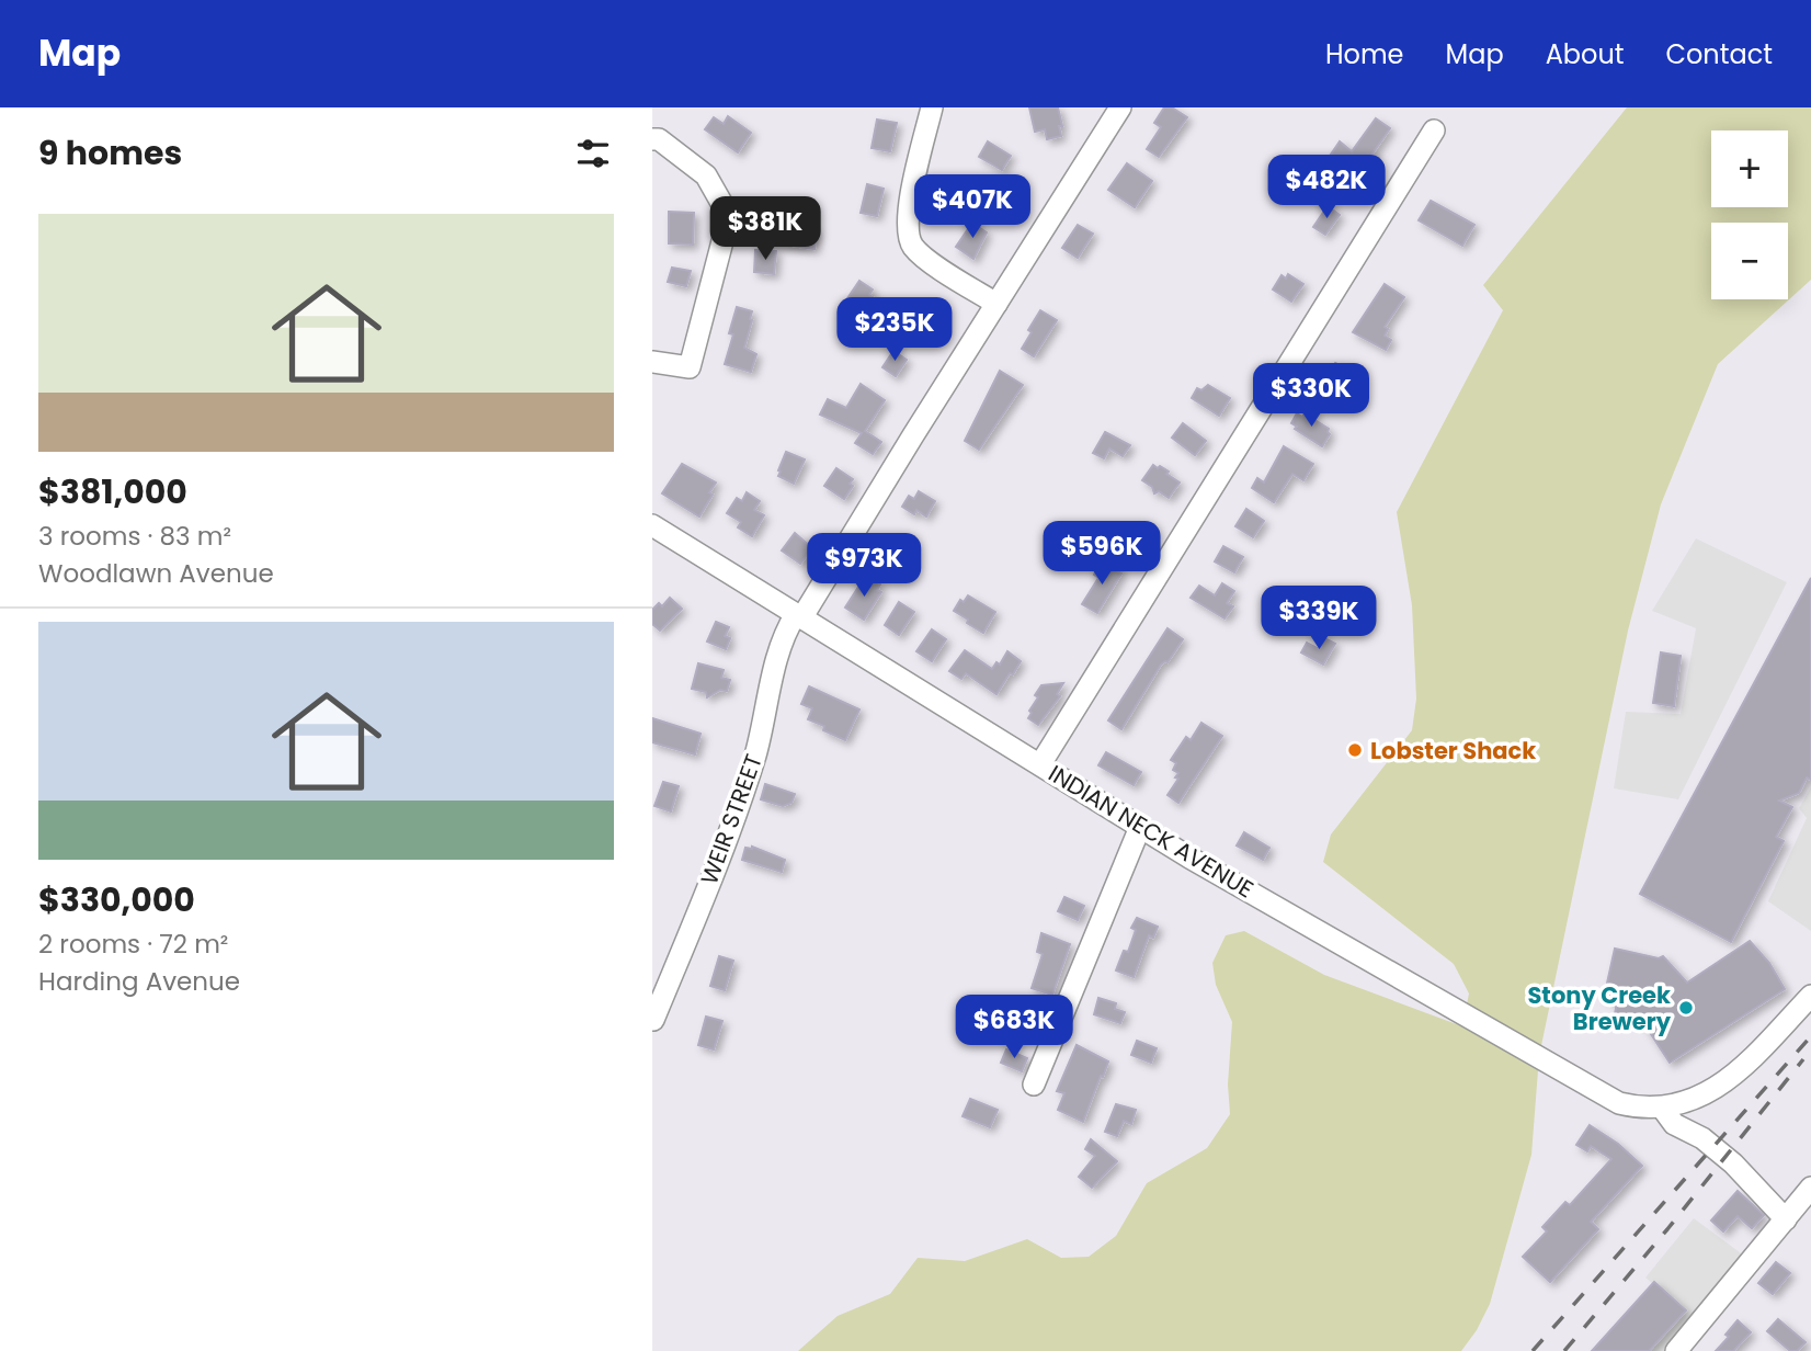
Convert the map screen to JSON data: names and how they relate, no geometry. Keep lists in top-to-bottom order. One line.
{"streets":{"street":["WEIR STREET","INDIAN NECK AVENUE"]},"crossings":[["WEIR STREET","INDIAN NECK AVENUE"]],"places":["Lobster Shack","Stony Creek Brewery"],"page":{"header":"Map","nav":["Home","Map","About","Contact"],"heading":"9 homes","map_buttons":["+","−"],"price":["$482K","$407K","$381K","$235K","$330K","$596K","$973K","$339K","$683K"],"list":[{"name":"$381,000","note":"3 rooms · 83 m² · Woodlawn Avenue"},{"name":"$330,000","note":"2 rooms · 72 m² · Harding Avenue"}]}}
